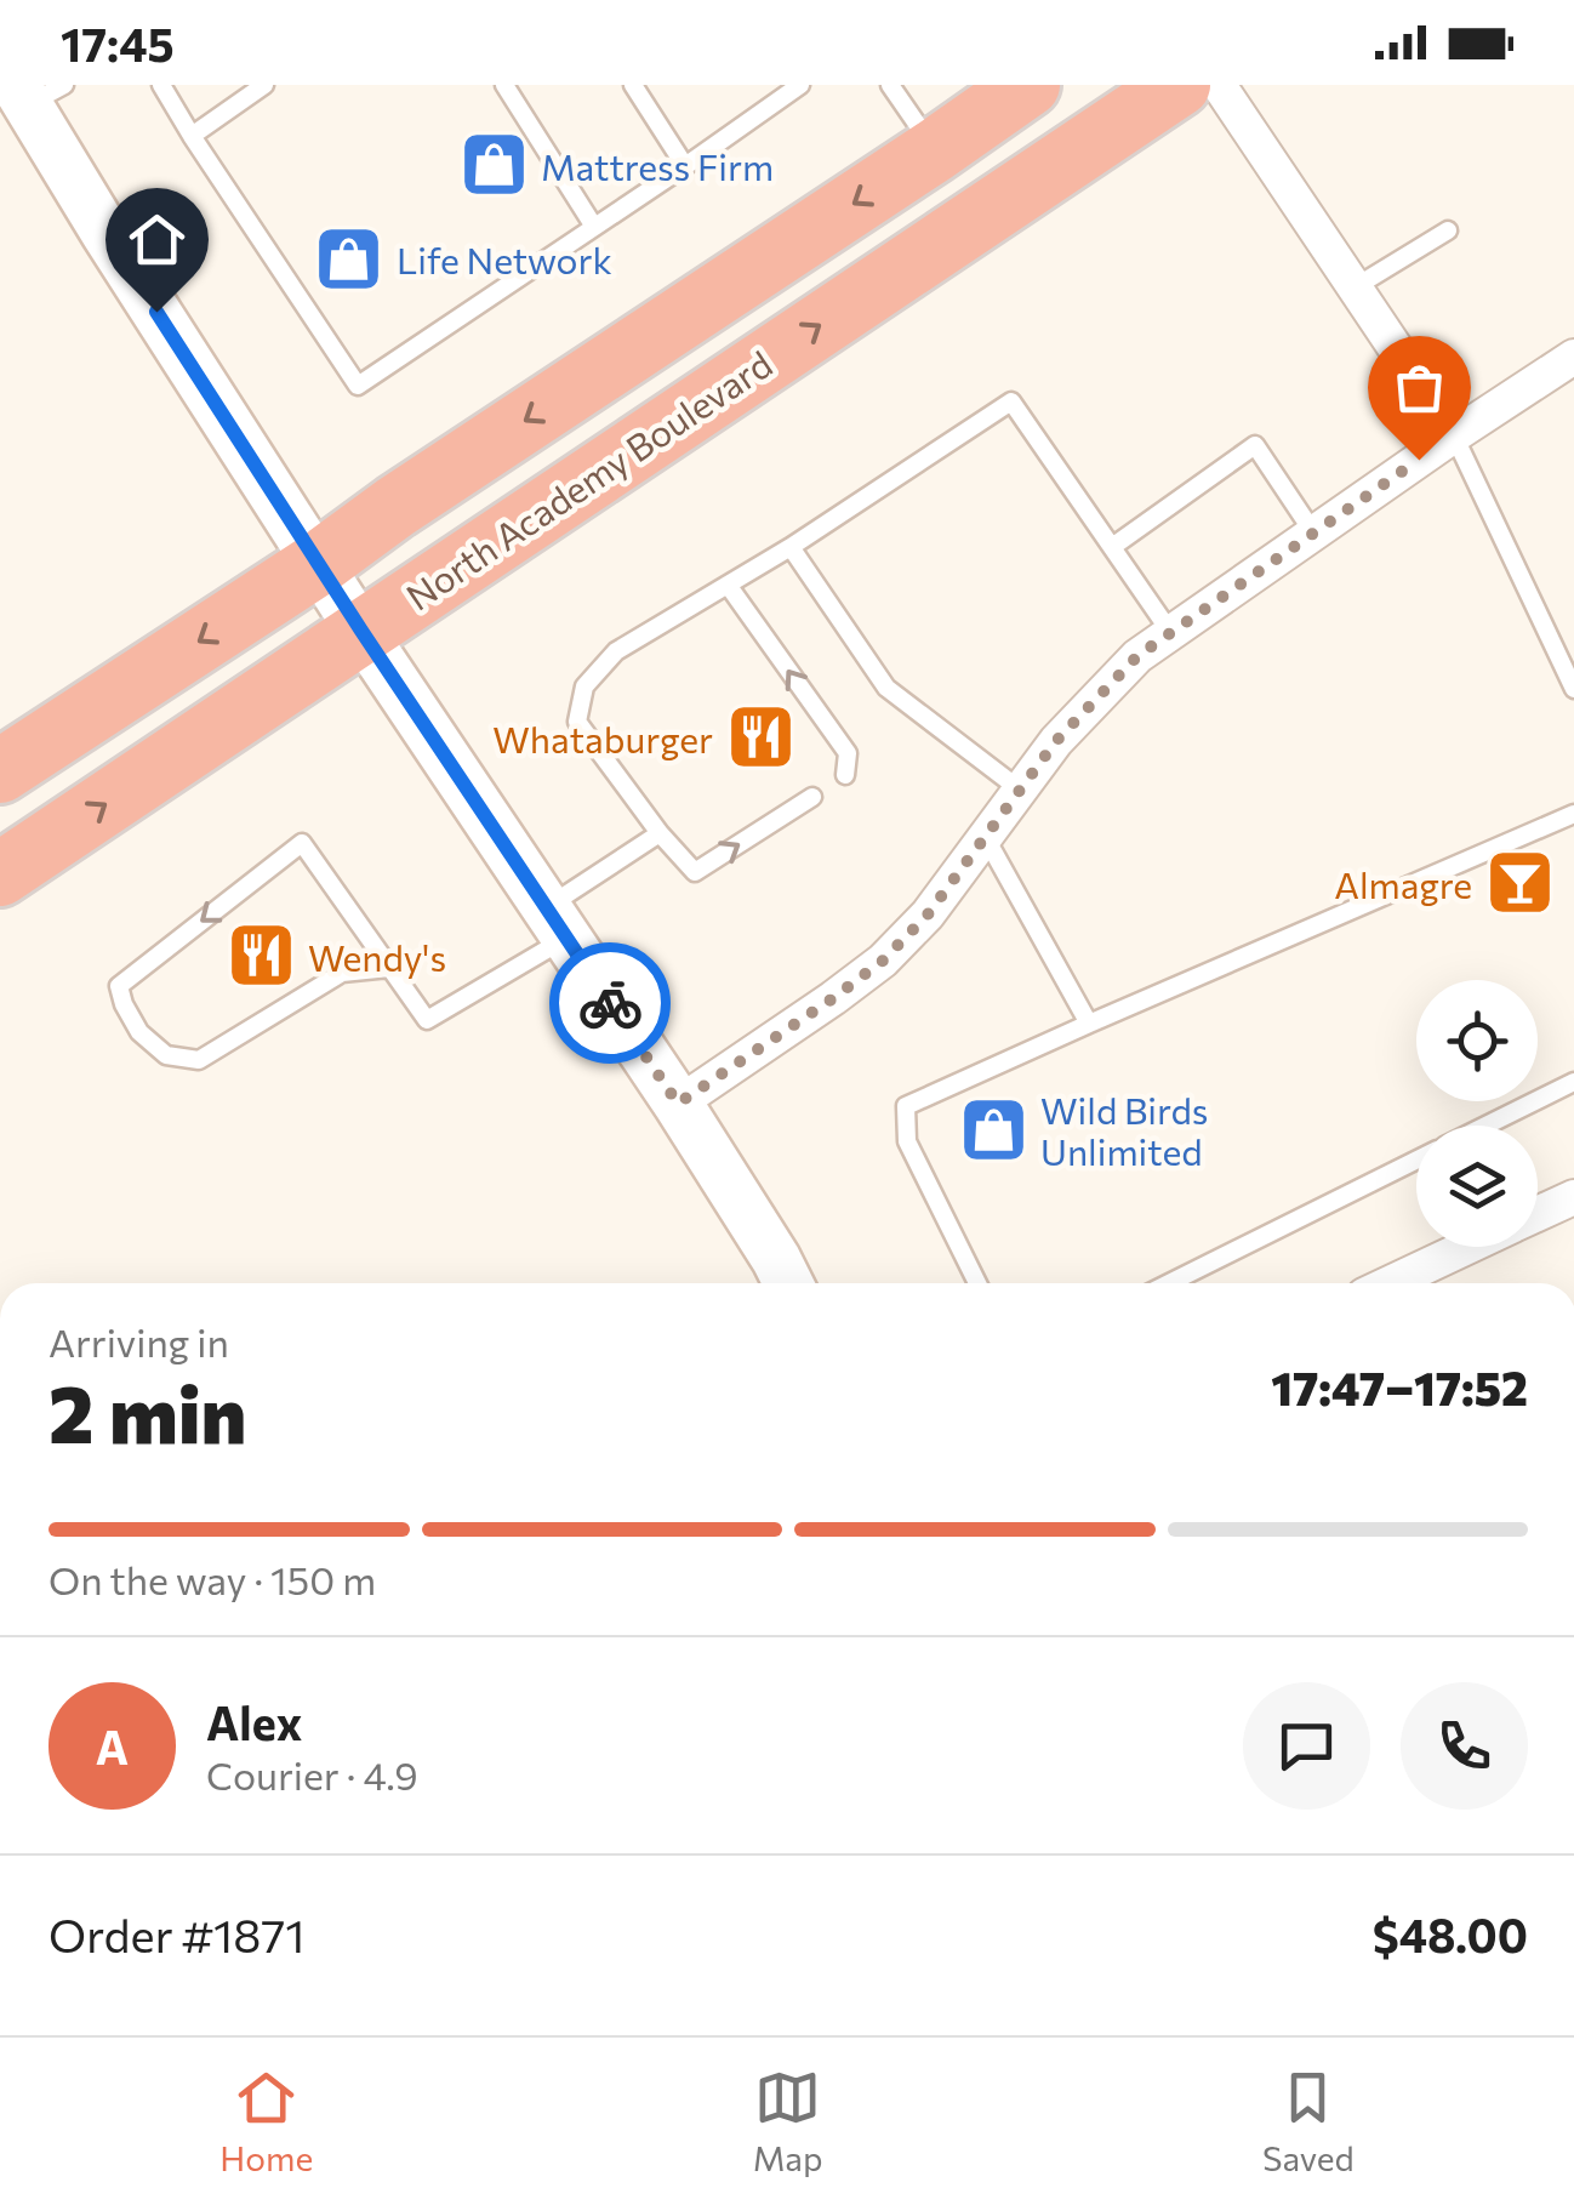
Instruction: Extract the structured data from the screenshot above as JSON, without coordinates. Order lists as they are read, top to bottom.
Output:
{
  "streets": {
    "highway": ["North Academy Boulevard"]
  },
  "places": {
    "shop": ["Mattress Firm", "Life Network", "Wild Birds Unlimited"],
    "restaurant": ["Whataburger", "Wendy's"],
    "bar": ["Almagre"]
  },
  "page": {
    "status": "17:45",
    "heading": ["2 min", "Arriving in", "17:47–17:52"],
    "panel": [
      "Alex",
      "Courier · 4.9",
      "Order #1871",
      "$48.00"
    ],
    "bar": "On the way · 150 m",
    "round": "A",
    "tabs": ["Home", "Map", "Saved"]
  }
}
